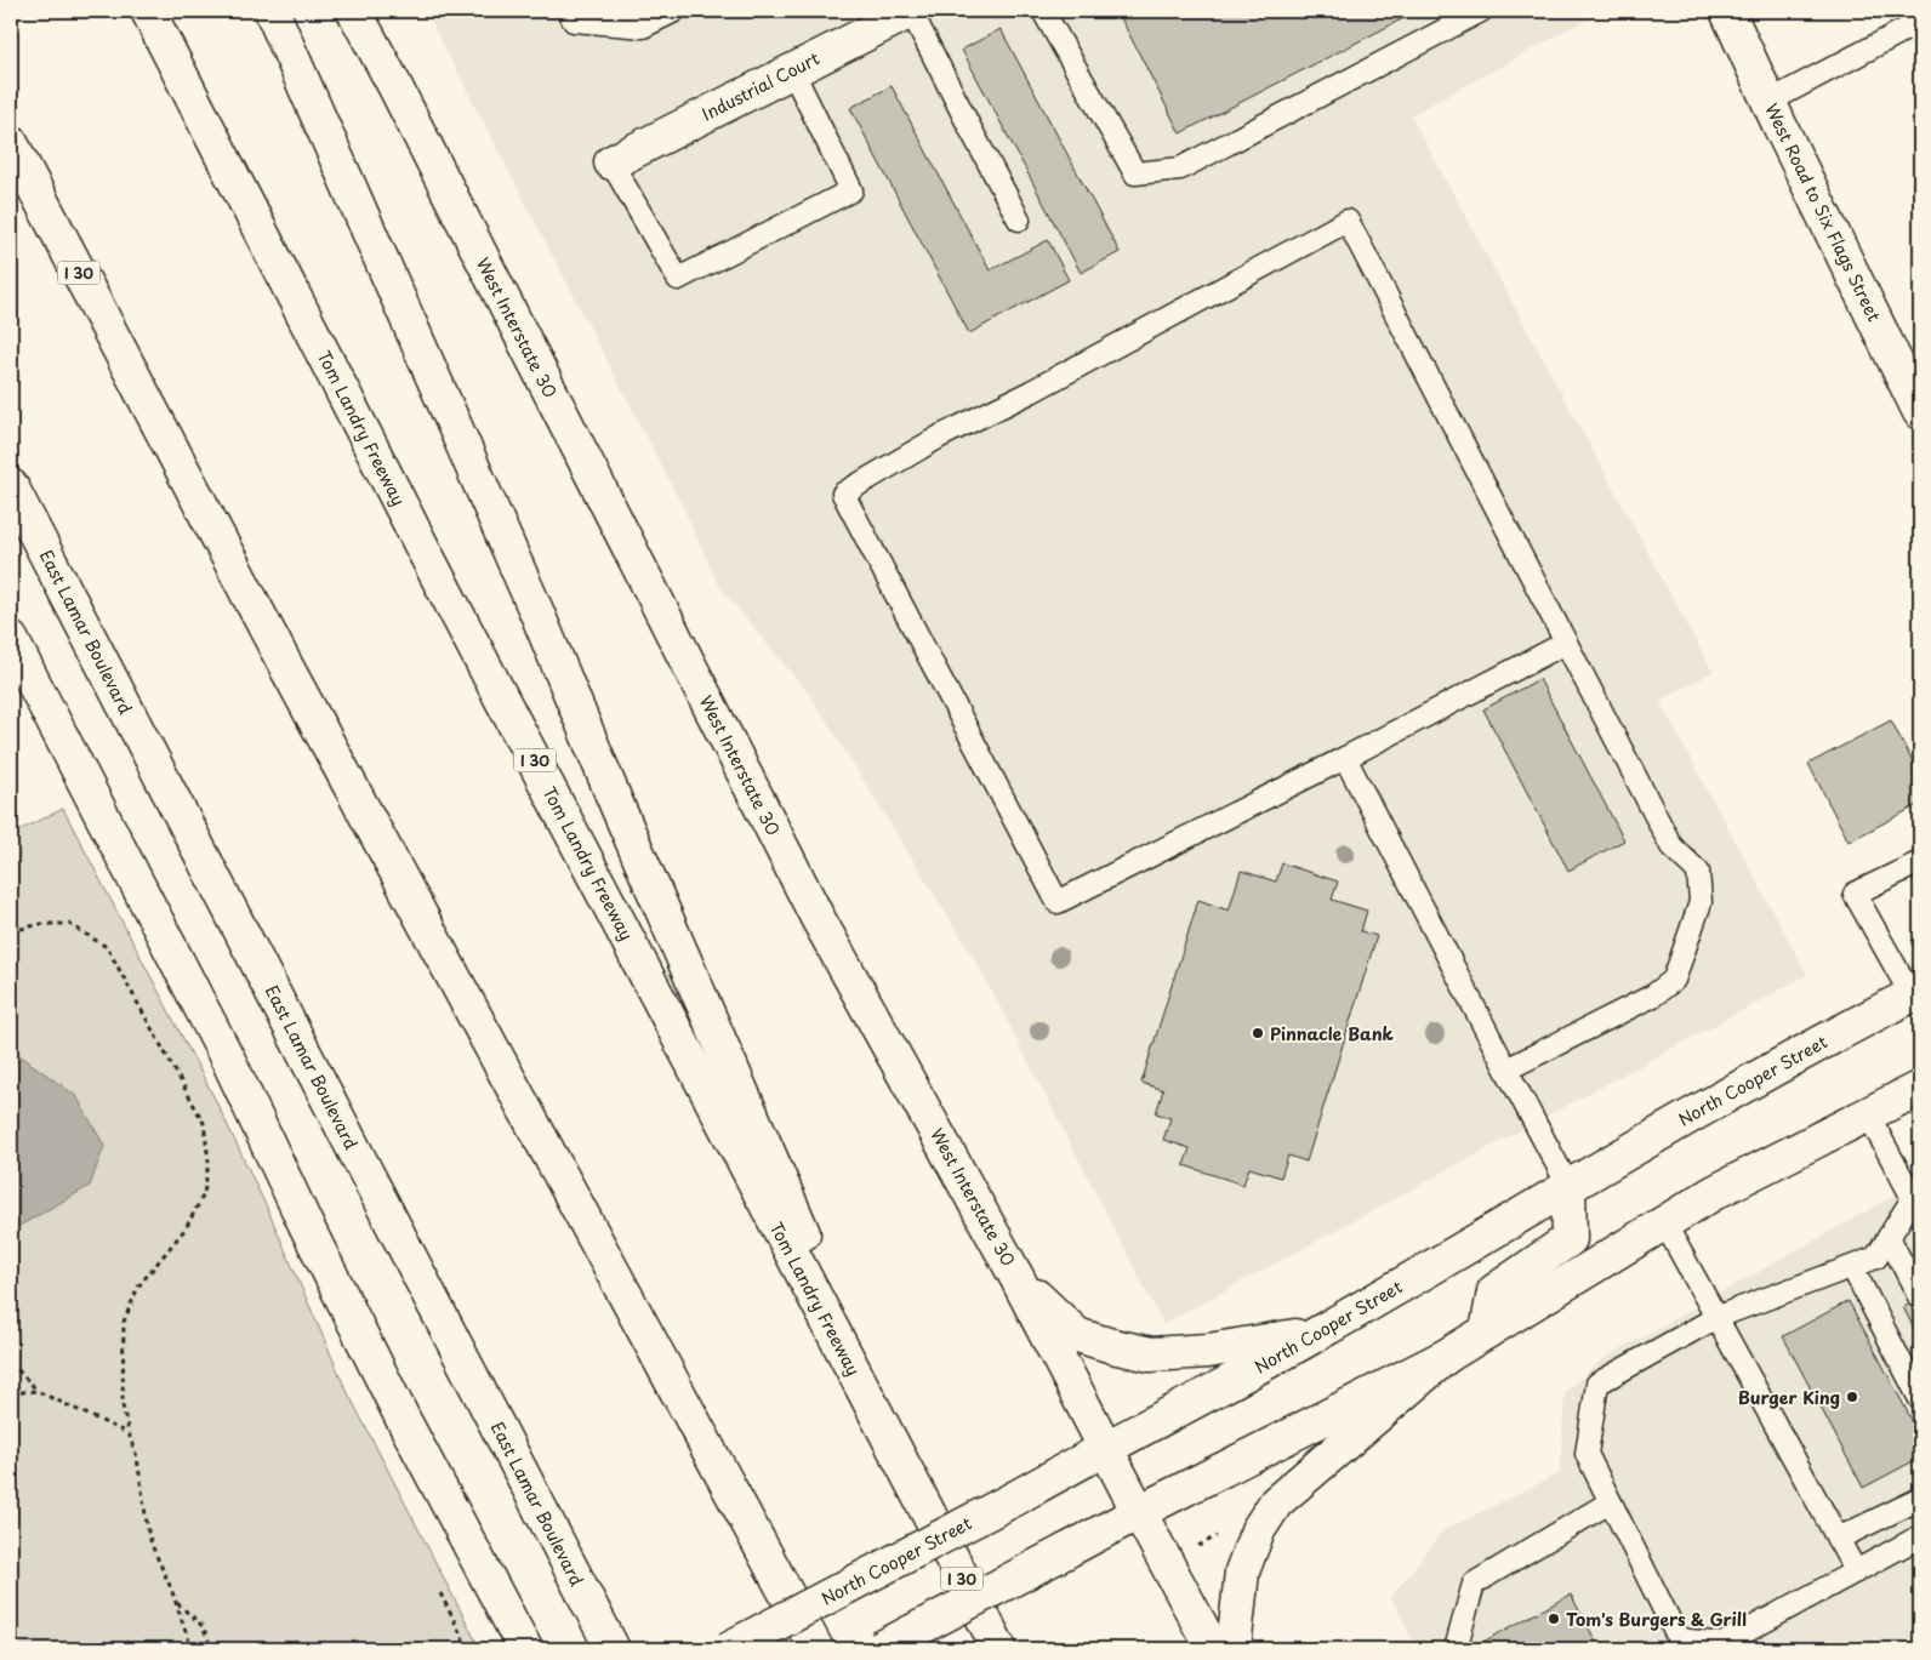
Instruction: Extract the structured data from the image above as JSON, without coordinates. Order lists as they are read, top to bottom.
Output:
{
  "streets": {
    "main road": [
      "Industrial Court",
      "West Road to Six Flags Street",
      "I 30",
      "West Interstate 30",
      "Tom Landry Freeway",
      "East Lamar Boulevard",
      "North Cooper Street"
    ]
  },
  "crossings": [
    ["West Interstate 30", "North Cooper Street"]
  ],
  "places": ["Pinnacle Bank", "Burger King", "Tom's Burgers & Grill"]
}
